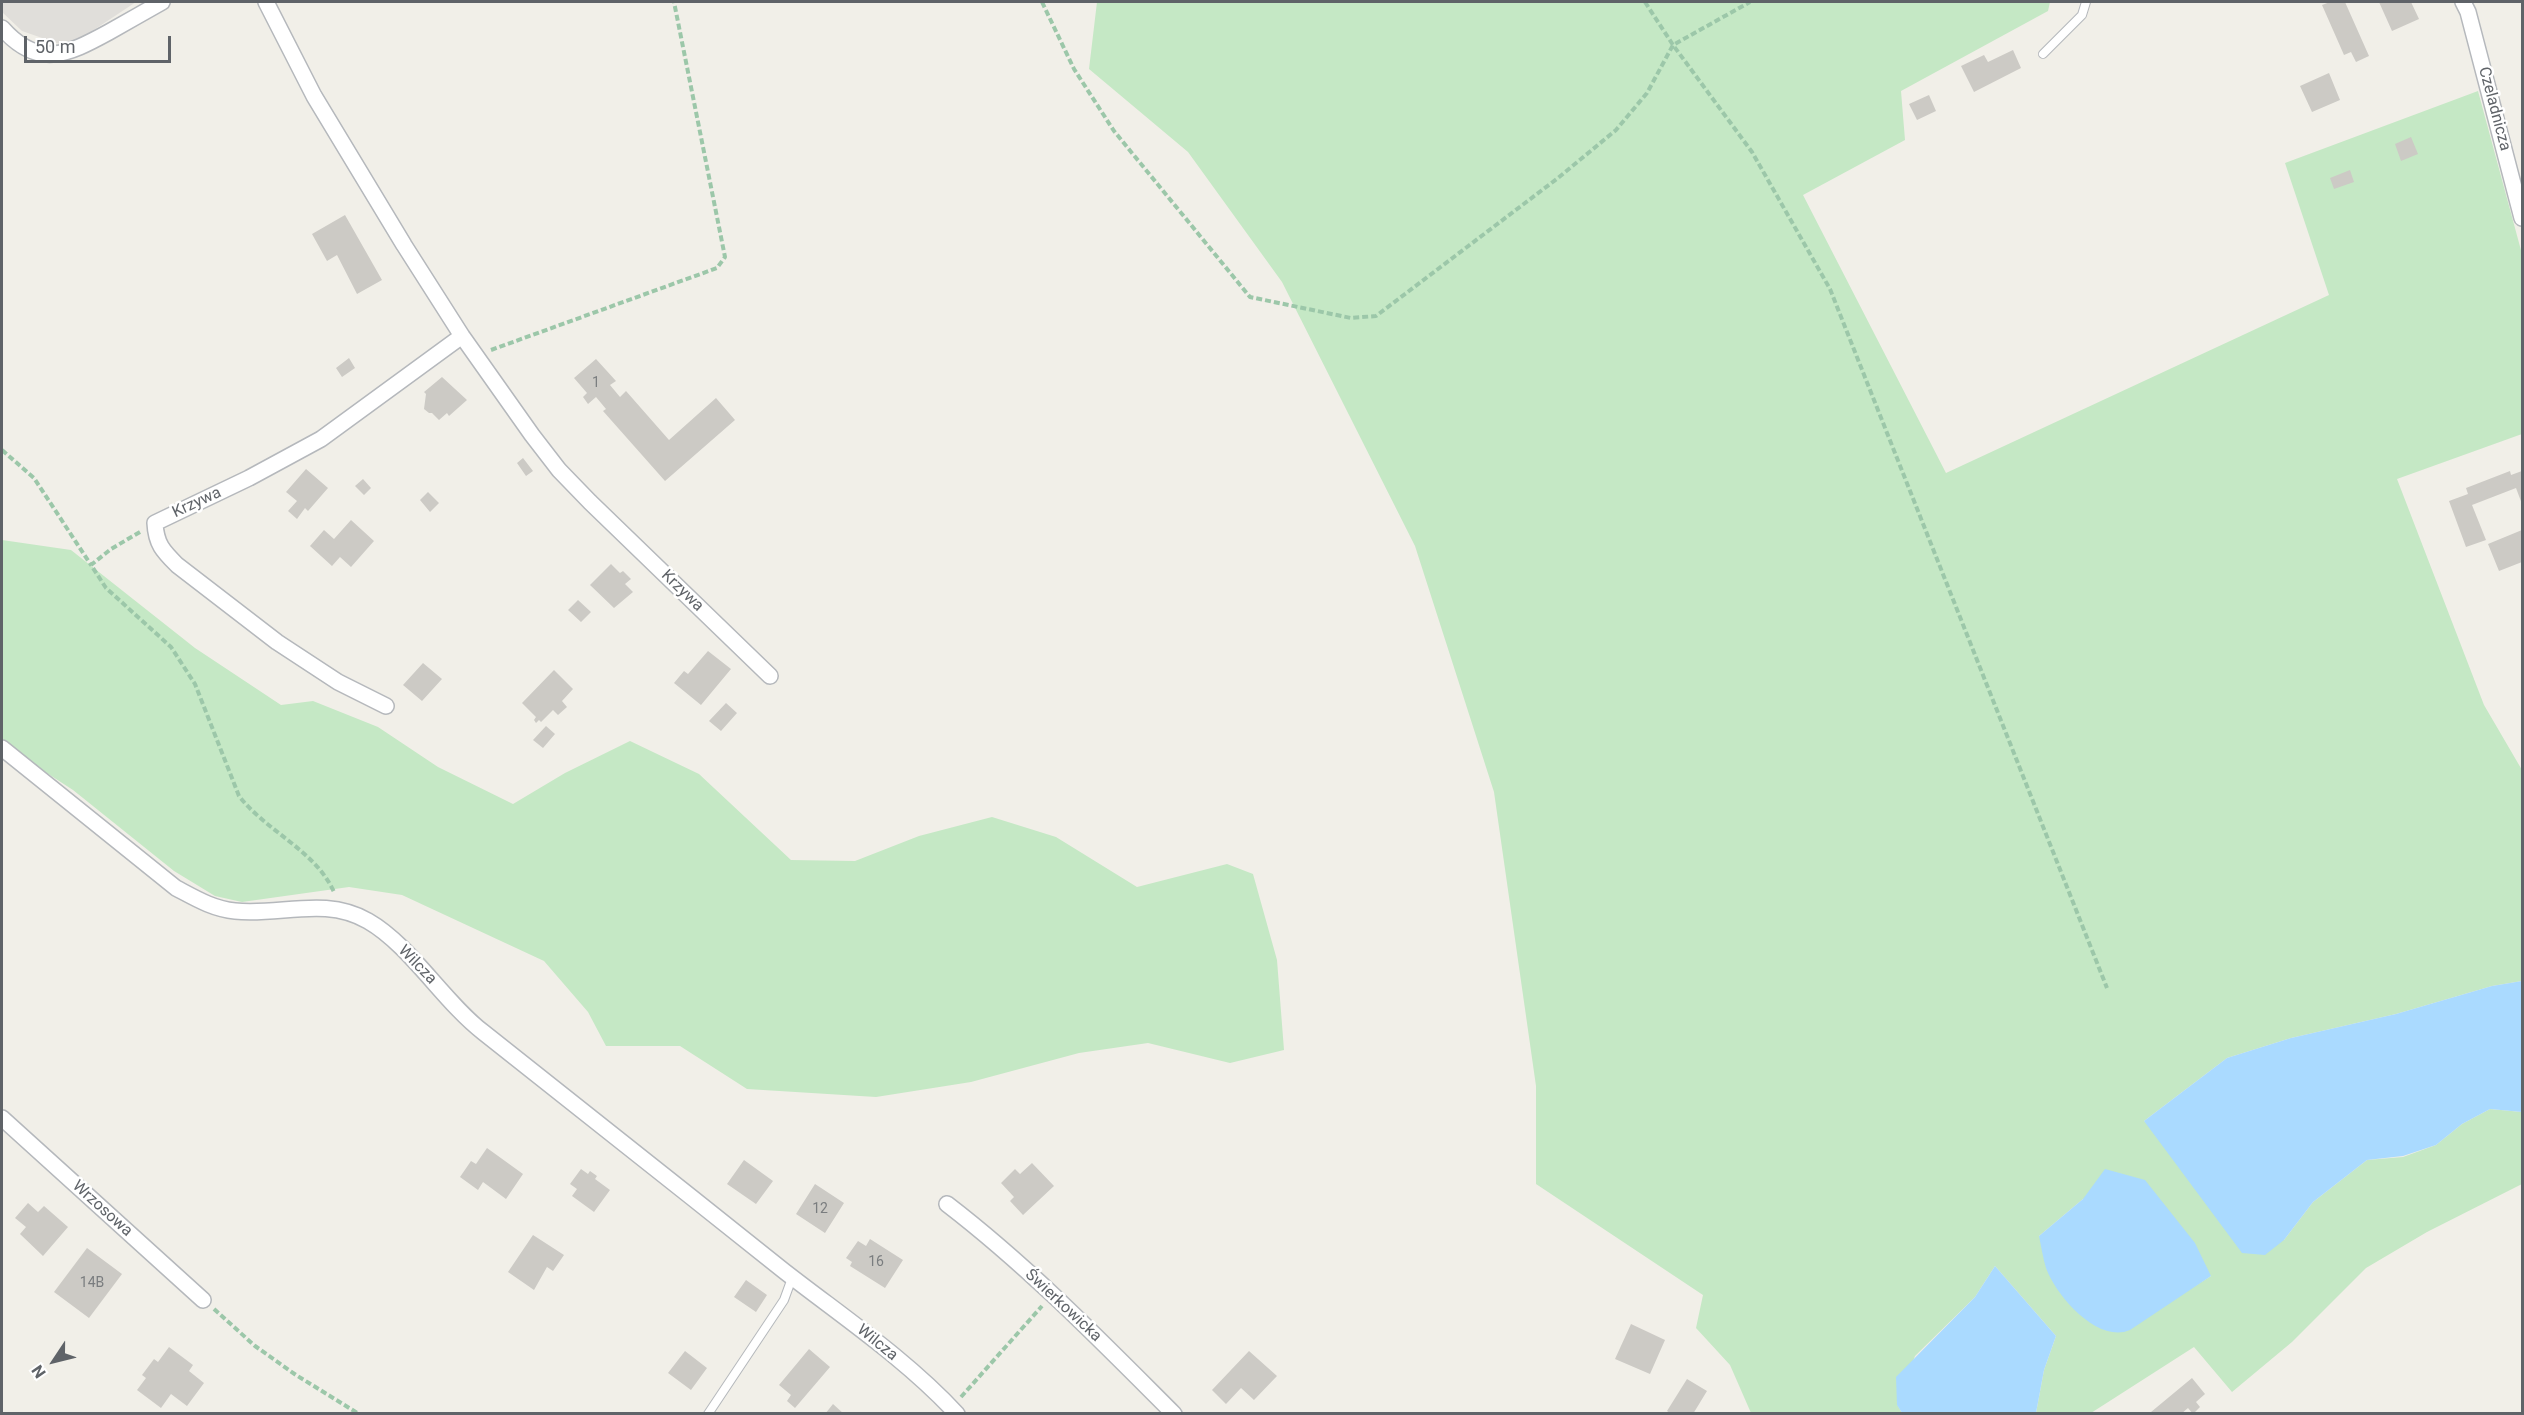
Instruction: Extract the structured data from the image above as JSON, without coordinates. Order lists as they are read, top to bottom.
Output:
{
  "streets": {
    "street": [
      "Czeladnicza",
      "Krzywa",
      "Wilcza",
      "Wrzosowa",
      "Świerkowicka"
    ]
  },
  "house_numbers": [
    "1",
    "12",
    "16",
    "14B"
  ],
  "scale_bar": "50 m",
  "north": "bottom left"
}
